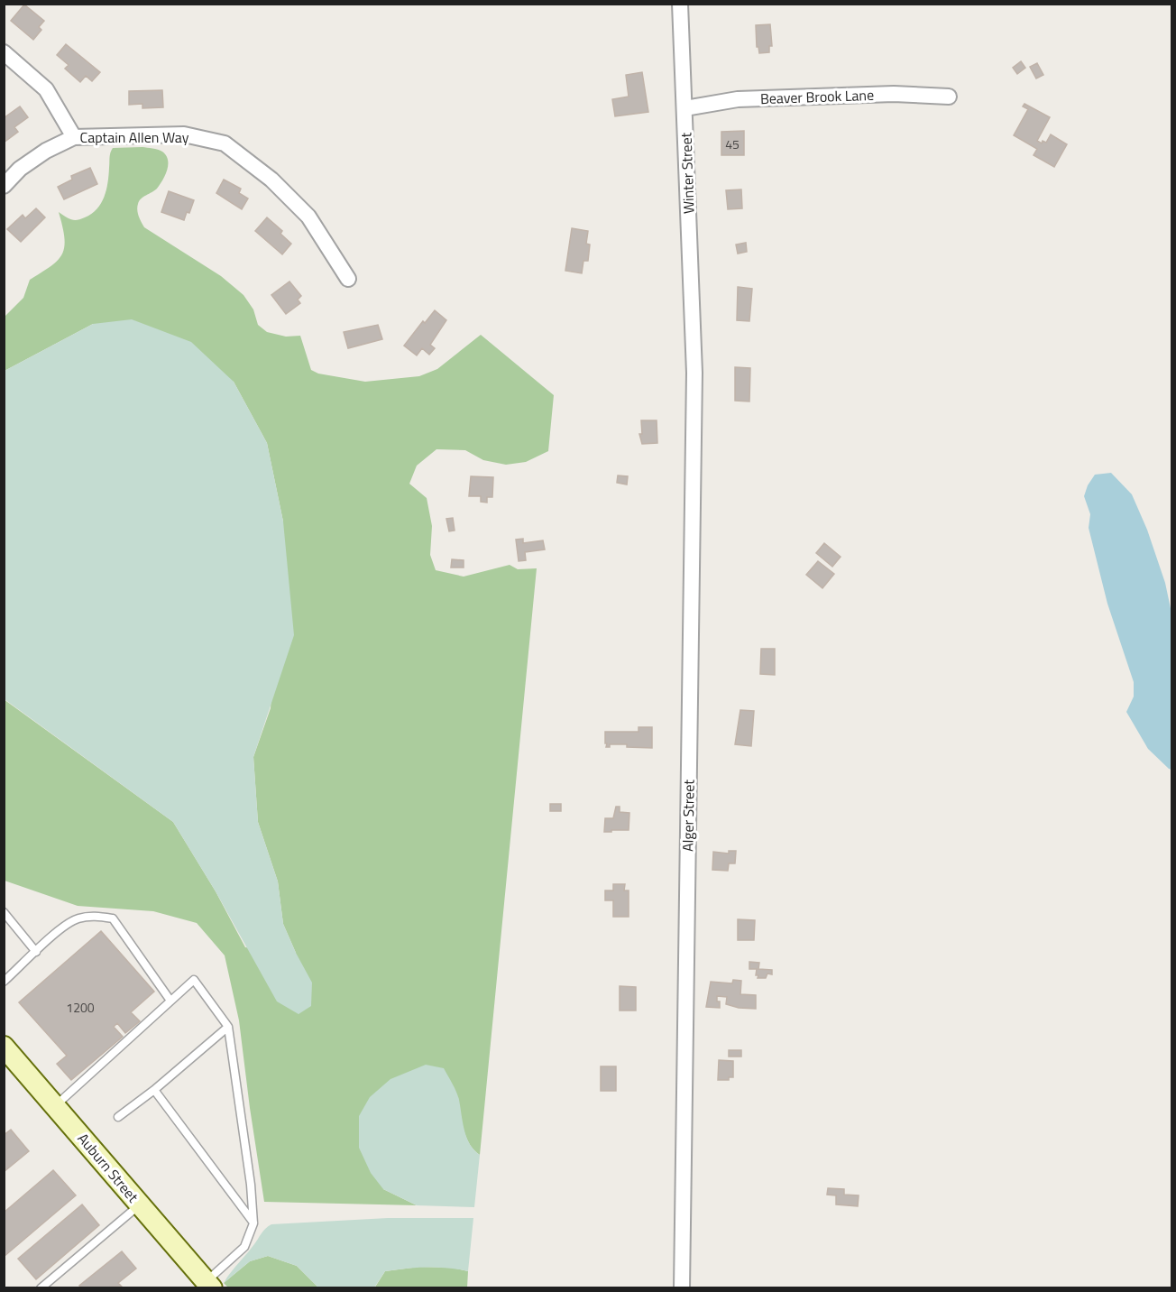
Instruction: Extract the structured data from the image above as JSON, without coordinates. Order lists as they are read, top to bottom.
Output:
{
  "streets": {
    "main road": ["Auburn Street"],
    "street": [
      "Beaver Brook Lane",
      "Captain Allen Way",
      "Winter Street",
      "Alger Street"
    ]
  },
  "crossings": [
    ["Beaver Brook Lane", "Winter Street"],
    ["Winter Street", "Alger Street"]
  ],
  "house_numbers": ["45", "1200"]
}
